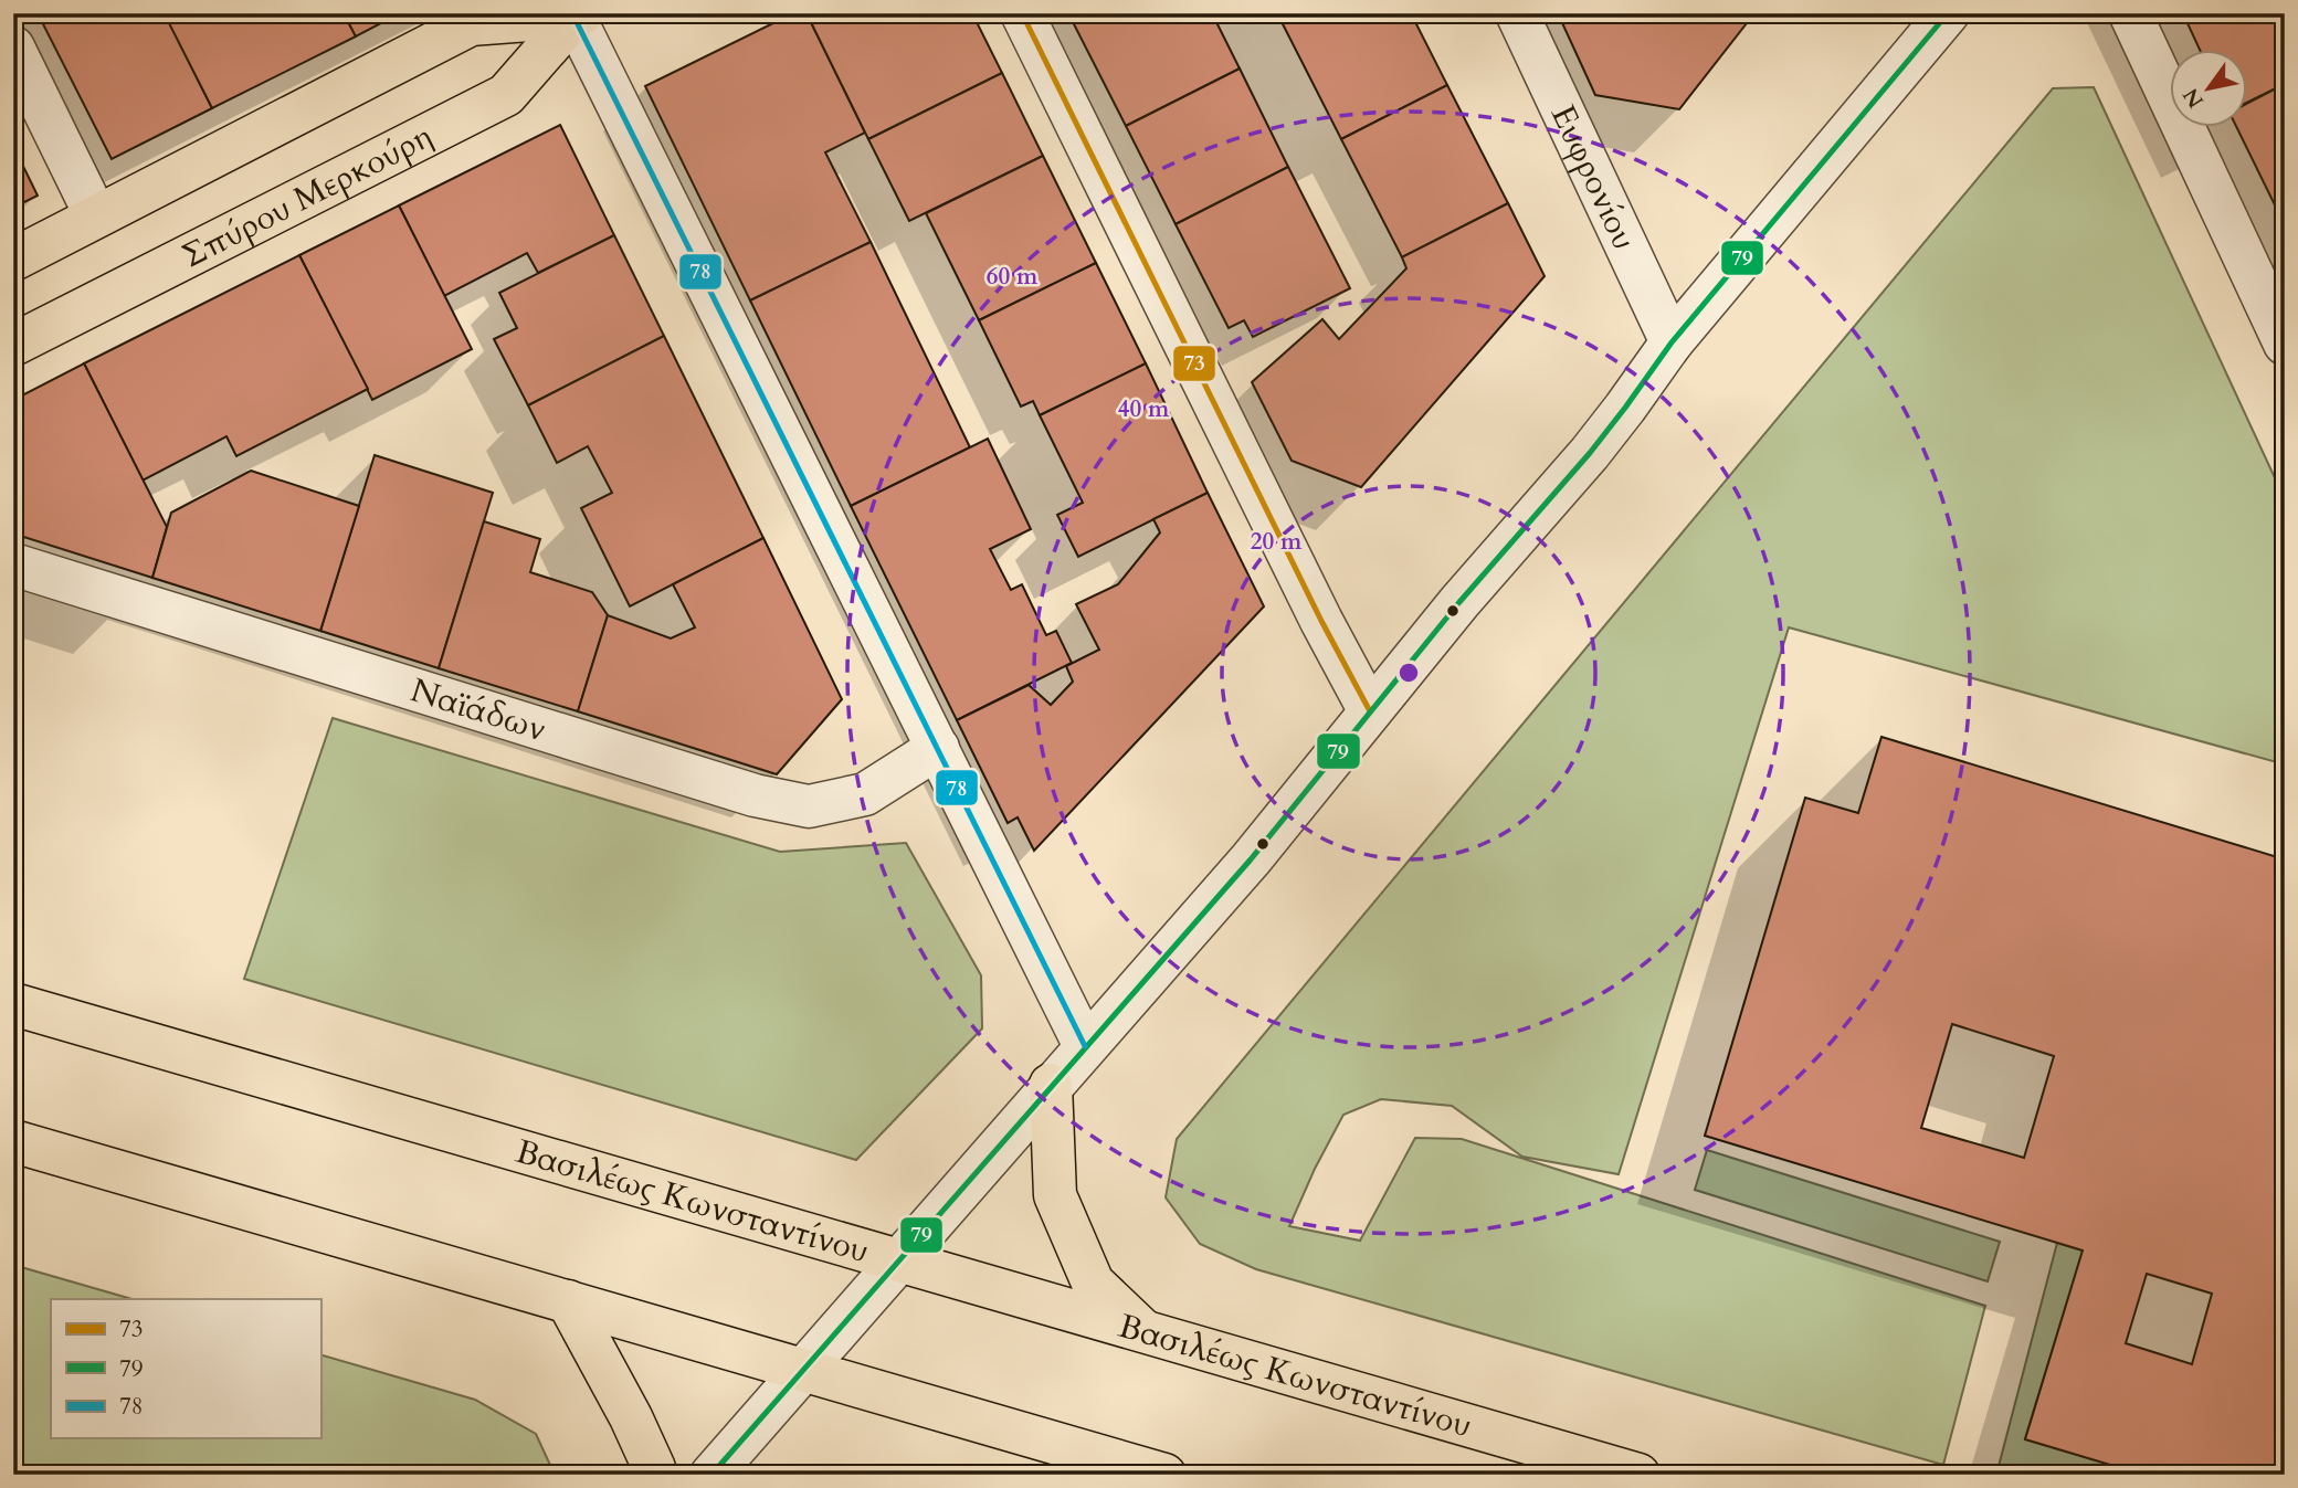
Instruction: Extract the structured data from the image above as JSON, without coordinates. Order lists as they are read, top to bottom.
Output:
{
  "streets": {
    "main road": ["Σπύρου Μερκούρη", "Βασιλέως Κωνσταντίνου"],
    "street": ["Ευφρονίου", "Ναϊάδων"]
  },
  "lines": ["transit line 73", "transit line 79", "transit line 78"],
  "legend": ["73", "79", "78"],
  "north": "bottom left",
  "rings": ["60 m", "40 m", "20 m"]
}
